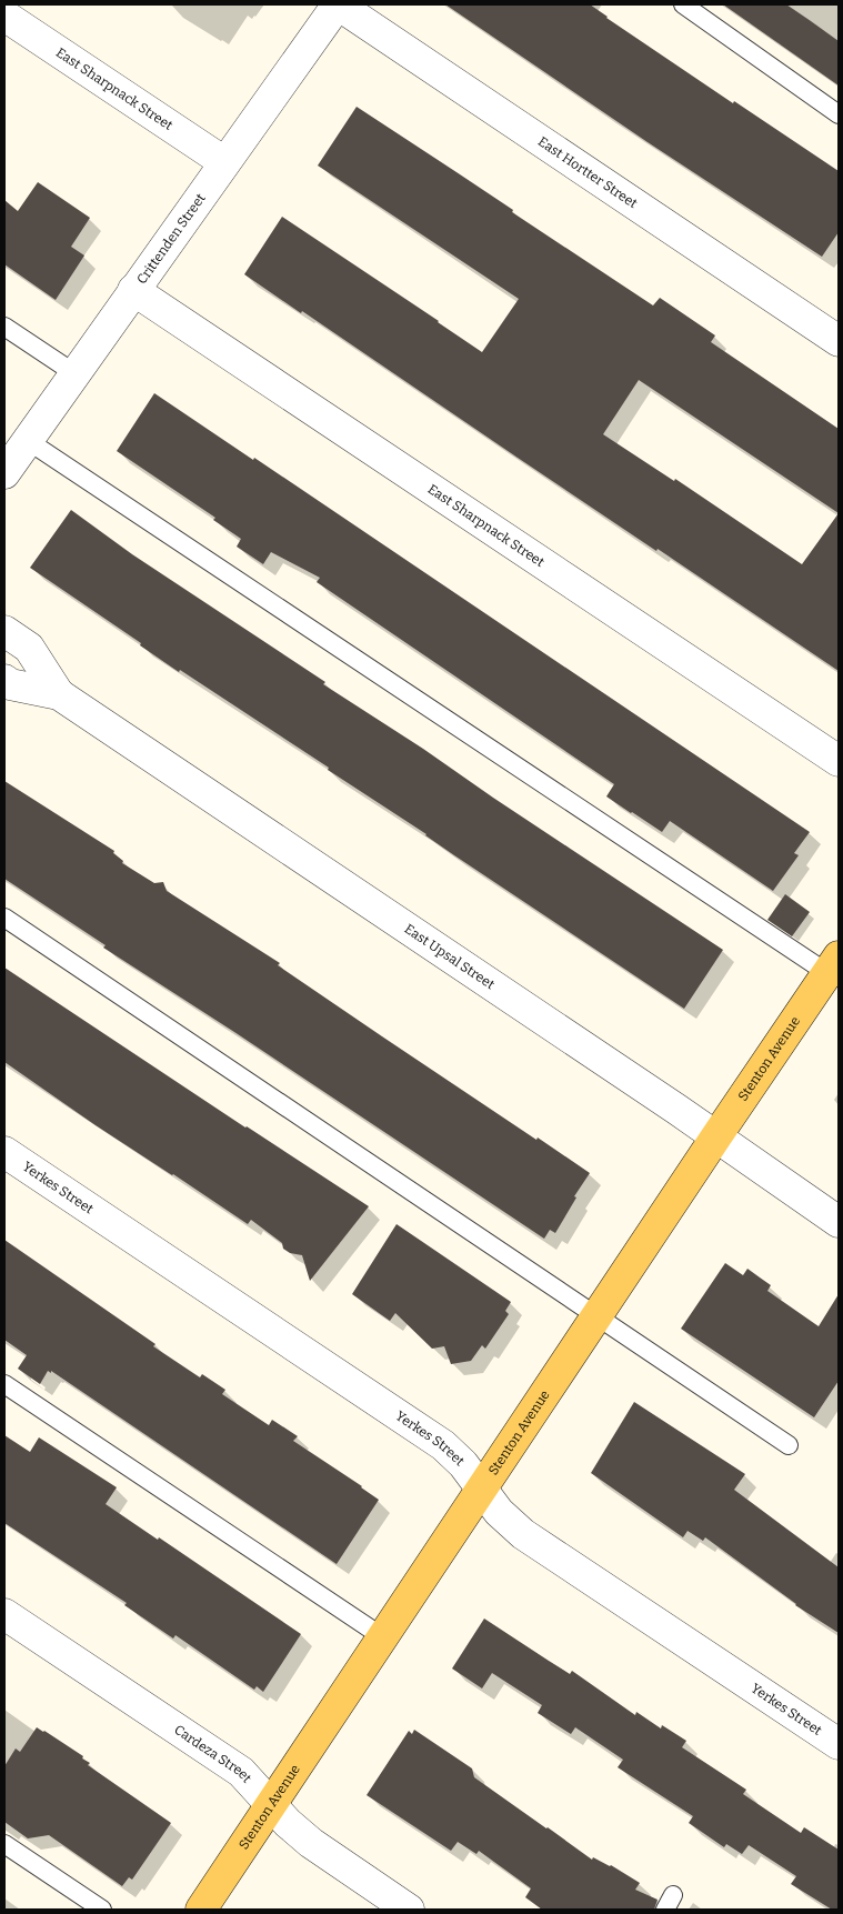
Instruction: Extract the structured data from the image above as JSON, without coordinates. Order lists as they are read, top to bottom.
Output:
{
  "streets": {
    "main road": ["Stenton Avenue"],
    "street": [
      "East Sharpnack Street",
      "East Hortter Street",
      "Crittenden Street",
      "East Upsal Street",
      "Yerkes Street",
      "Cardeza Street"
    ]
  },
  "crossings": [
    ["East Sharpnack Street", "Crittenden Street"],
    ["East Hortter Street", "Crittenden Street"],
    ["East Upsal Street", "Stenton Avenue"],
    ["Stenton Avenue", "Yerkes Street"],
    ["Stenton Avenue", "Cardeza Street"]
  ]
}
